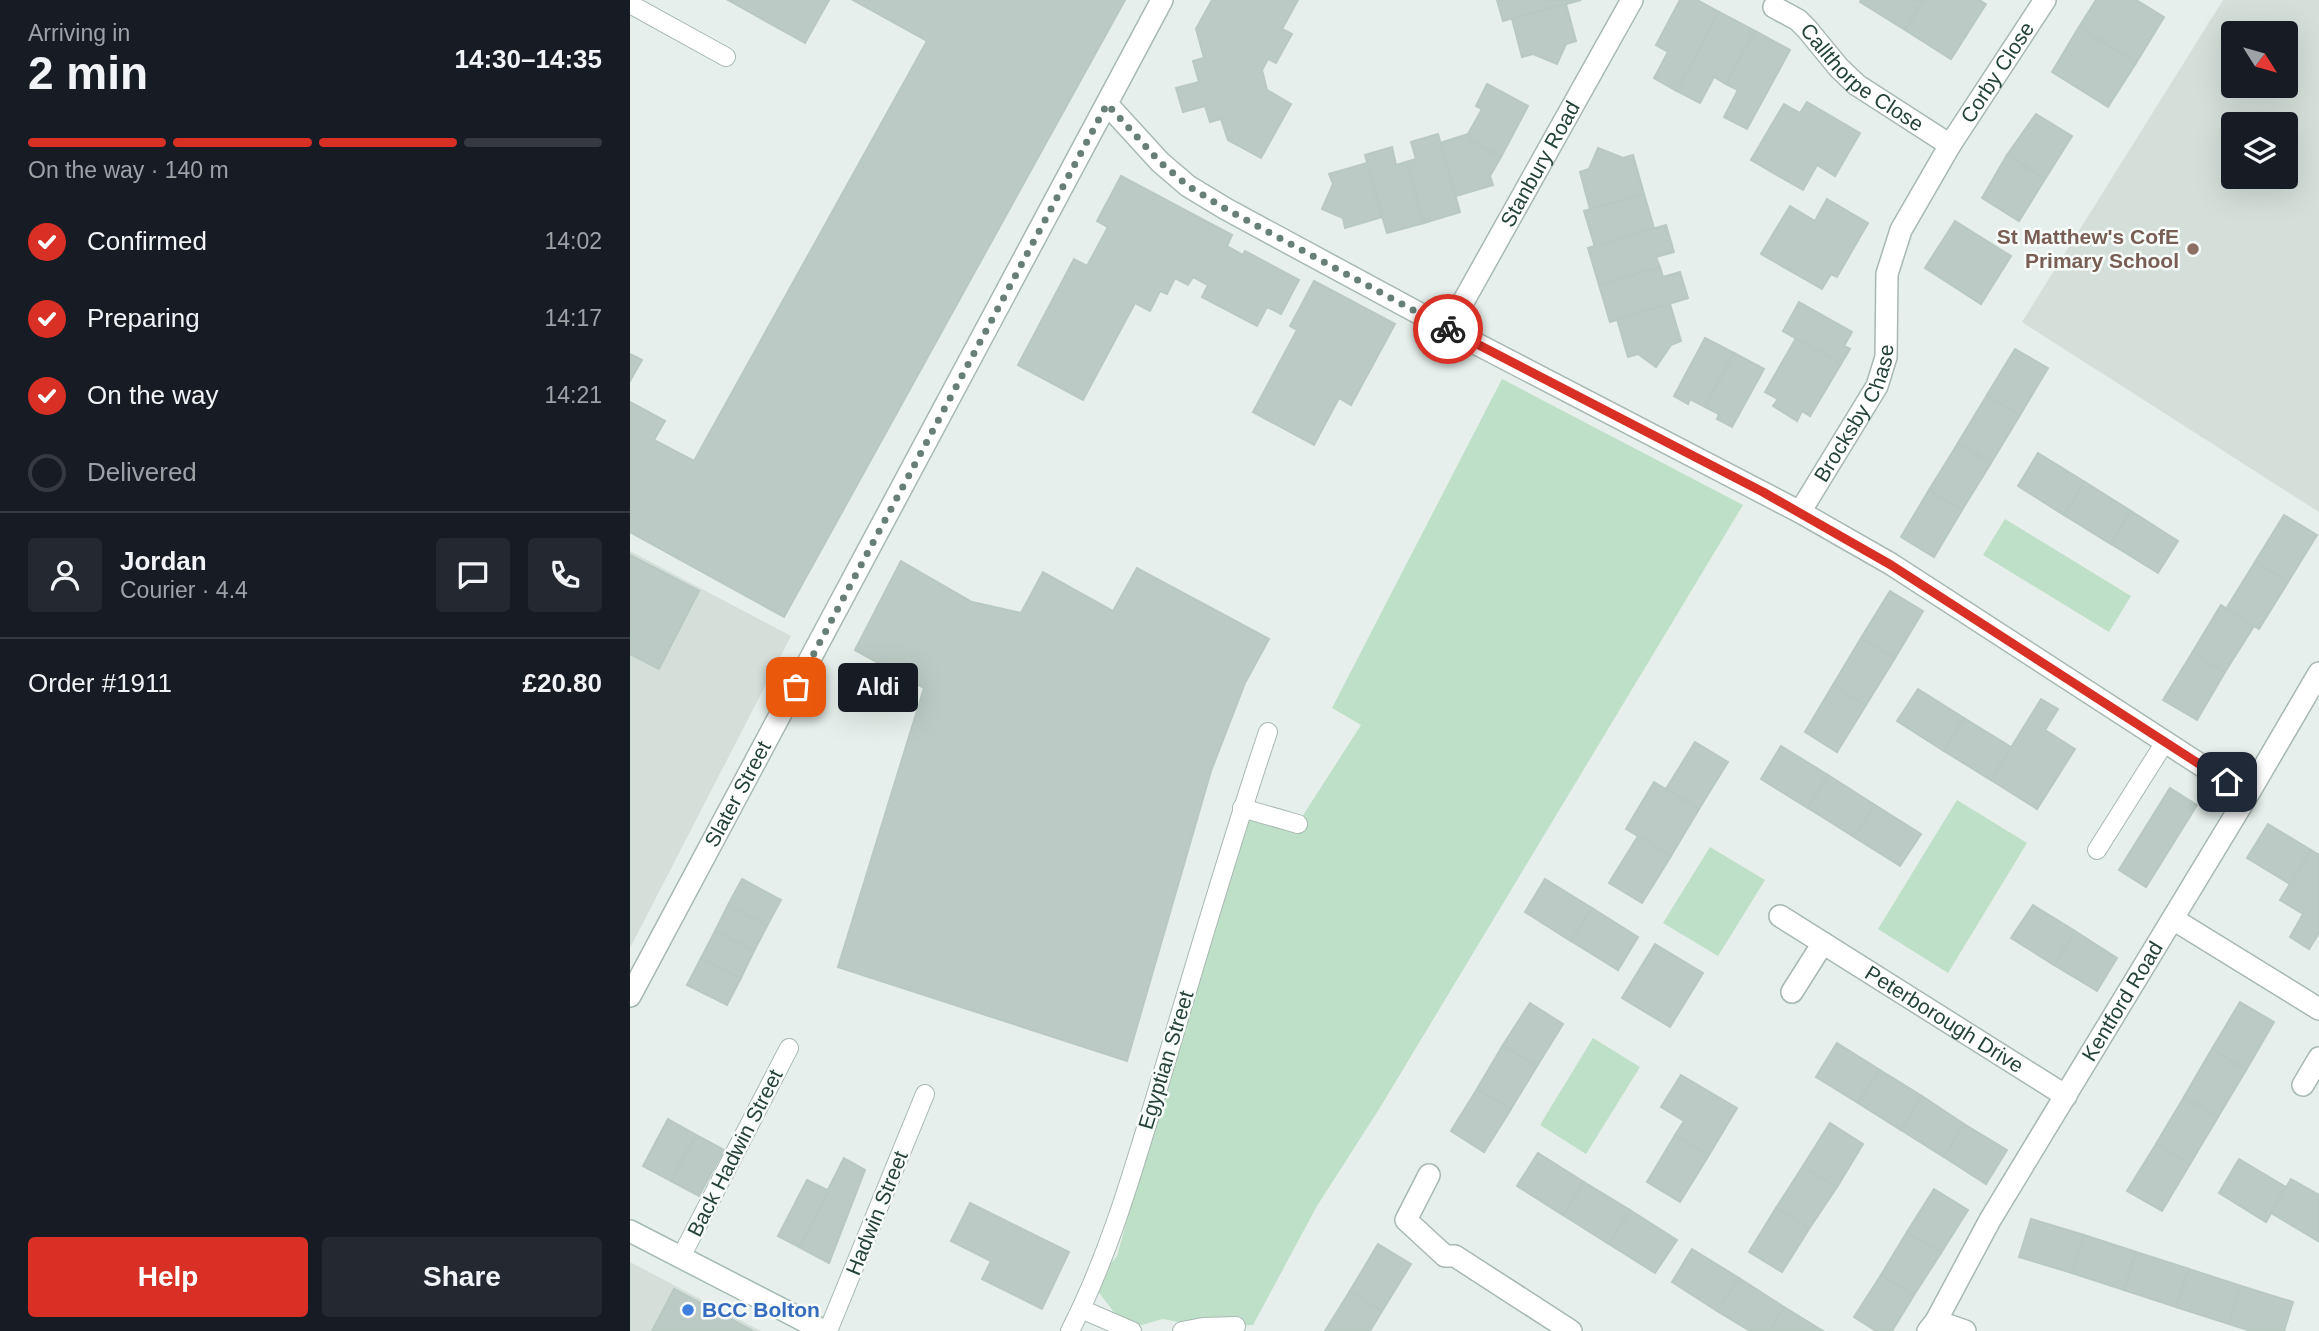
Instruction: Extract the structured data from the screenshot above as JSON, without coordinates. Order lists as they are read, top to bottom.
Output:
{
  "streets": {
    "street": [
      "Corby Close",
      "Callthorpe Close",
      "Stanbury Road",
      "Brocksby Chase",
      "Slater Street",
      "Kentford Road",
      "Peterborough Drive"
    ],
    "lane": ["Egyptian Street", "Back Hadwin Street", "Hadwin Street"]
  },
  "crossings": [
    ["Corby Close", "Callthorpe Close"],
    ["Corby Close", "Brocksby Chase"],
    ["Callthorpe Close", "Brocksby Chase"],
    ["Kentford Road", "Peterborough Drive"]
  ],
  "places": ["St Matthew's CofE Primary School", "Aldi", "BCC Bolton"],
  "north": "bottom right",
  "page": {
    "heading": ["2 min", "Arriving in", "14:30–14:35"],
    "panel": [
      "Jordan",
      "Courier · 4.4",
      "Order #1911",
      "£20.80"
    ],
    "bar": "On the way · 140 m",
    "list": [
      ["Confirmed", "14:02"],
      ["Preparing", "14:17"],
      ["On the way", "14:21"],
      "Delivered"
    ],
    "bubble": "Aldi",
    "buttons": ["Help", "Share"]
  }
}
